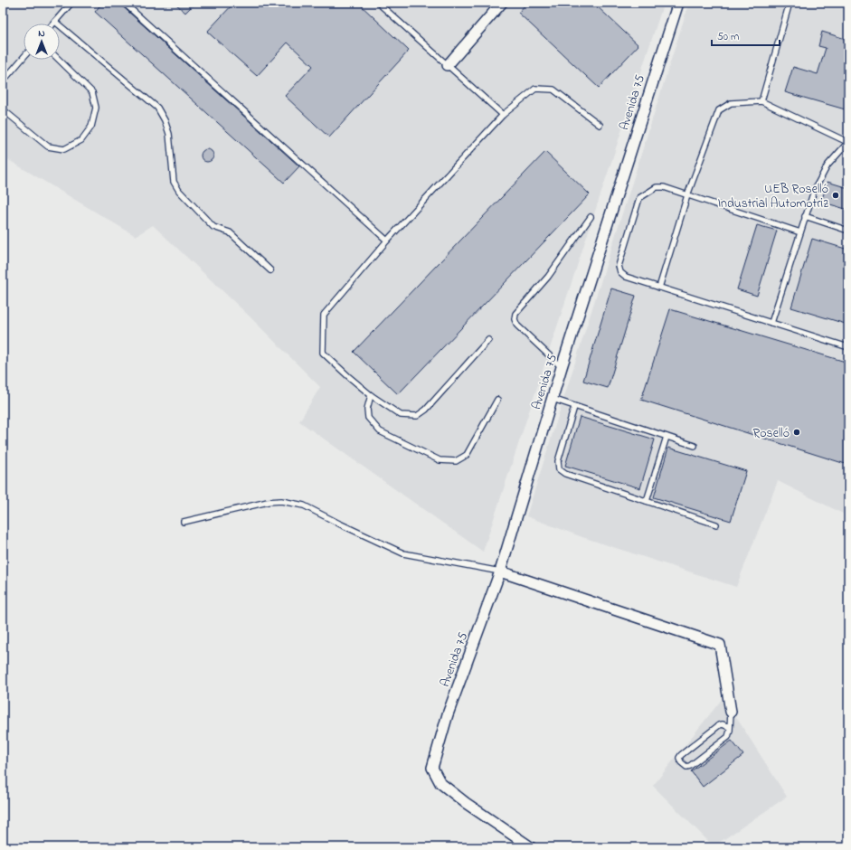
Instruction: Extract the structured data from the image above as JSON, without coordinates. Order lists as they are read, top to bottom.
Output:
{
  "streets": {
    "street": ["Avenida 75"]
  },
  "places": ["UEB Roselló Industrial Automotriz", "Roselló"],
  "scale_bar": "50 m",
  "north": "top"
}
